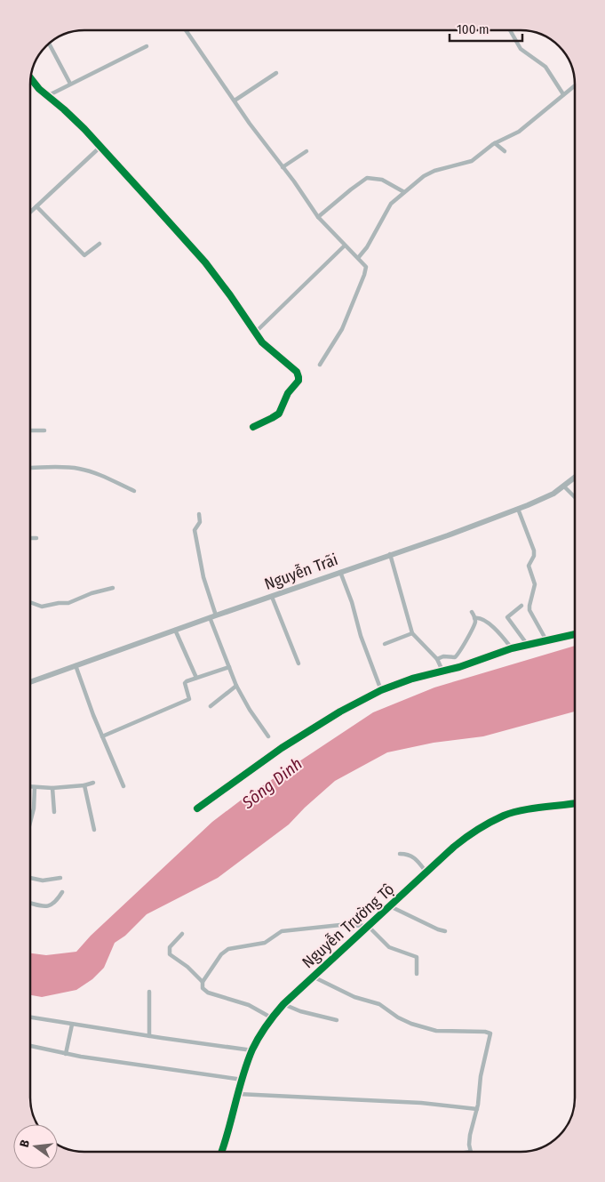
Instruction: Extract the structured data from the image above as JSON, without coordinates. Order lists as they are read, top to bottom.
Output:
{
  "streets": {
    "main road": ["Nguyễn Trãi", "Nguyễn Trường Tộ"]
  },
  "water": ["Sông Dinh"],
  "scale_bar": "100 m",
  "north": "left"
}
